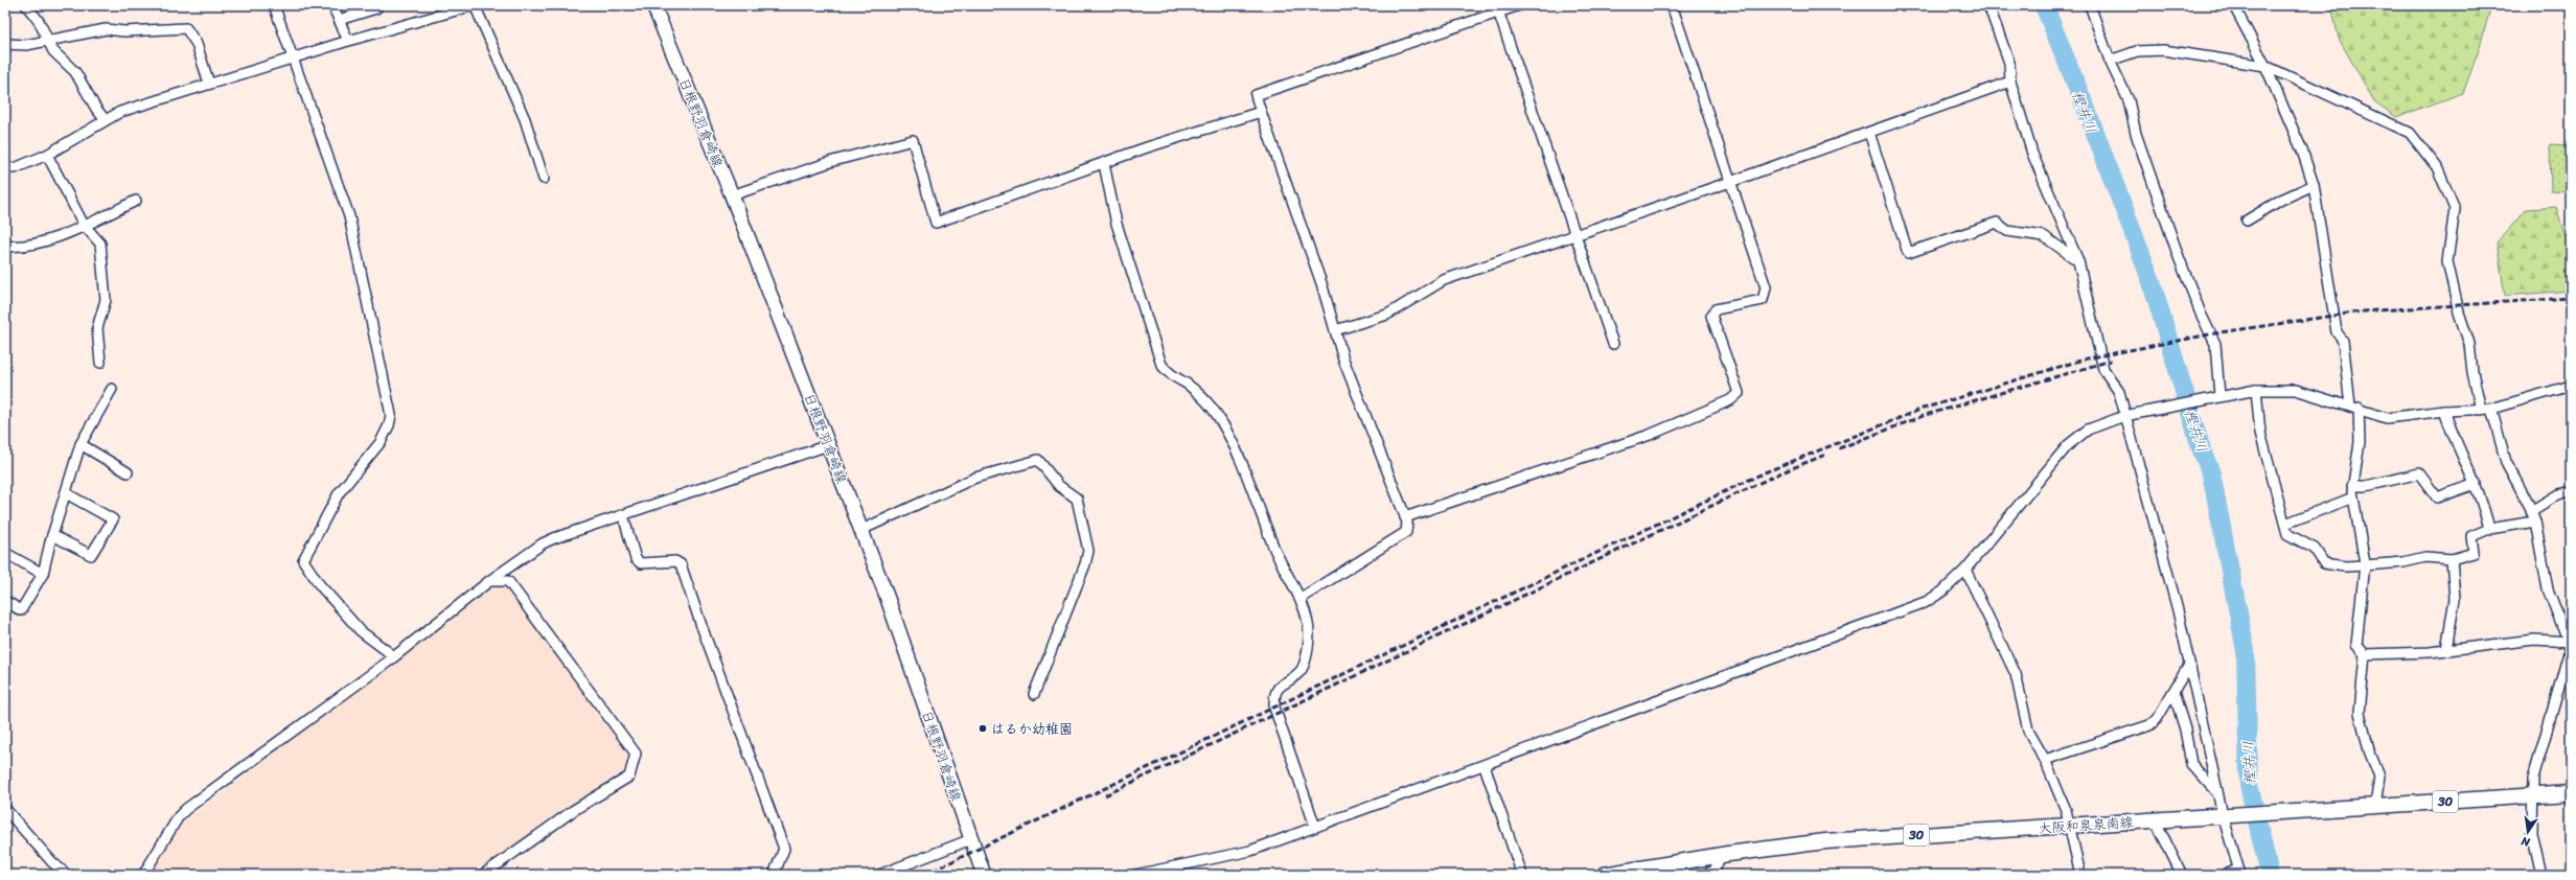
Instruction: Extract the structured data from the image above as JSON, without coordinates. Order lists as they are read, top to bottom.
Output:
{
  "streets": {
    "main road": ["日根野羽倉崎線", "30", "大阪和泉泉南線"]
  },
  "water": ["樫井川"],
  "places": ["はるか幼稚園"],
  "north": "bottom"
}
